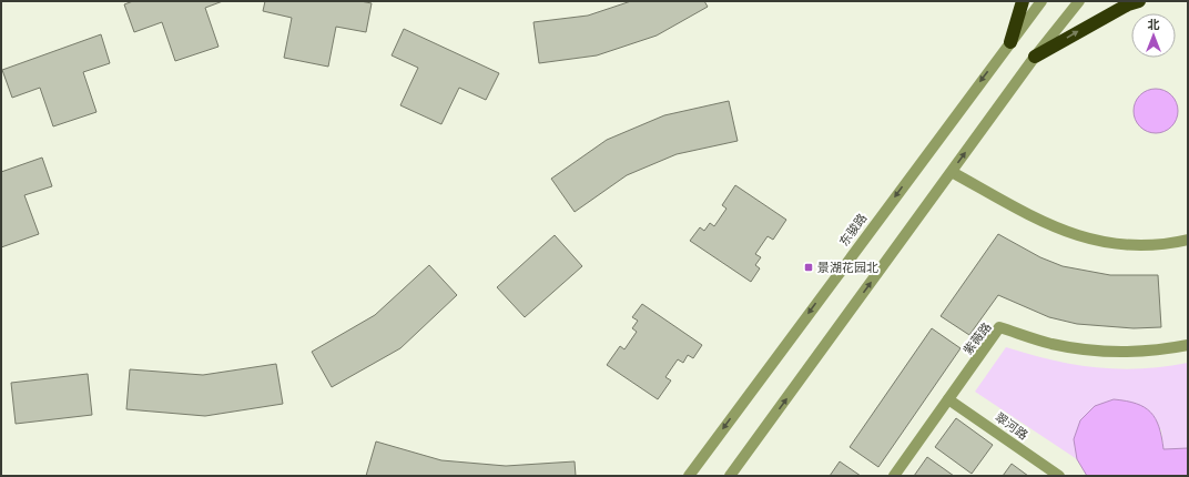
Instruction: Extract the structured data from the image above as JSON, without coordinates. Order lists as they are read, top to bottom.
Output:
{
  "streets": {
    "street": ["东骏路", "紫薇路", "翠河路"]
  },
  "crossings": [
    ["紫薇路", "翠河路"]
  ],
  "places": {
    "transit": ["景湖花园北"]
  },
  "north": "top"
}
